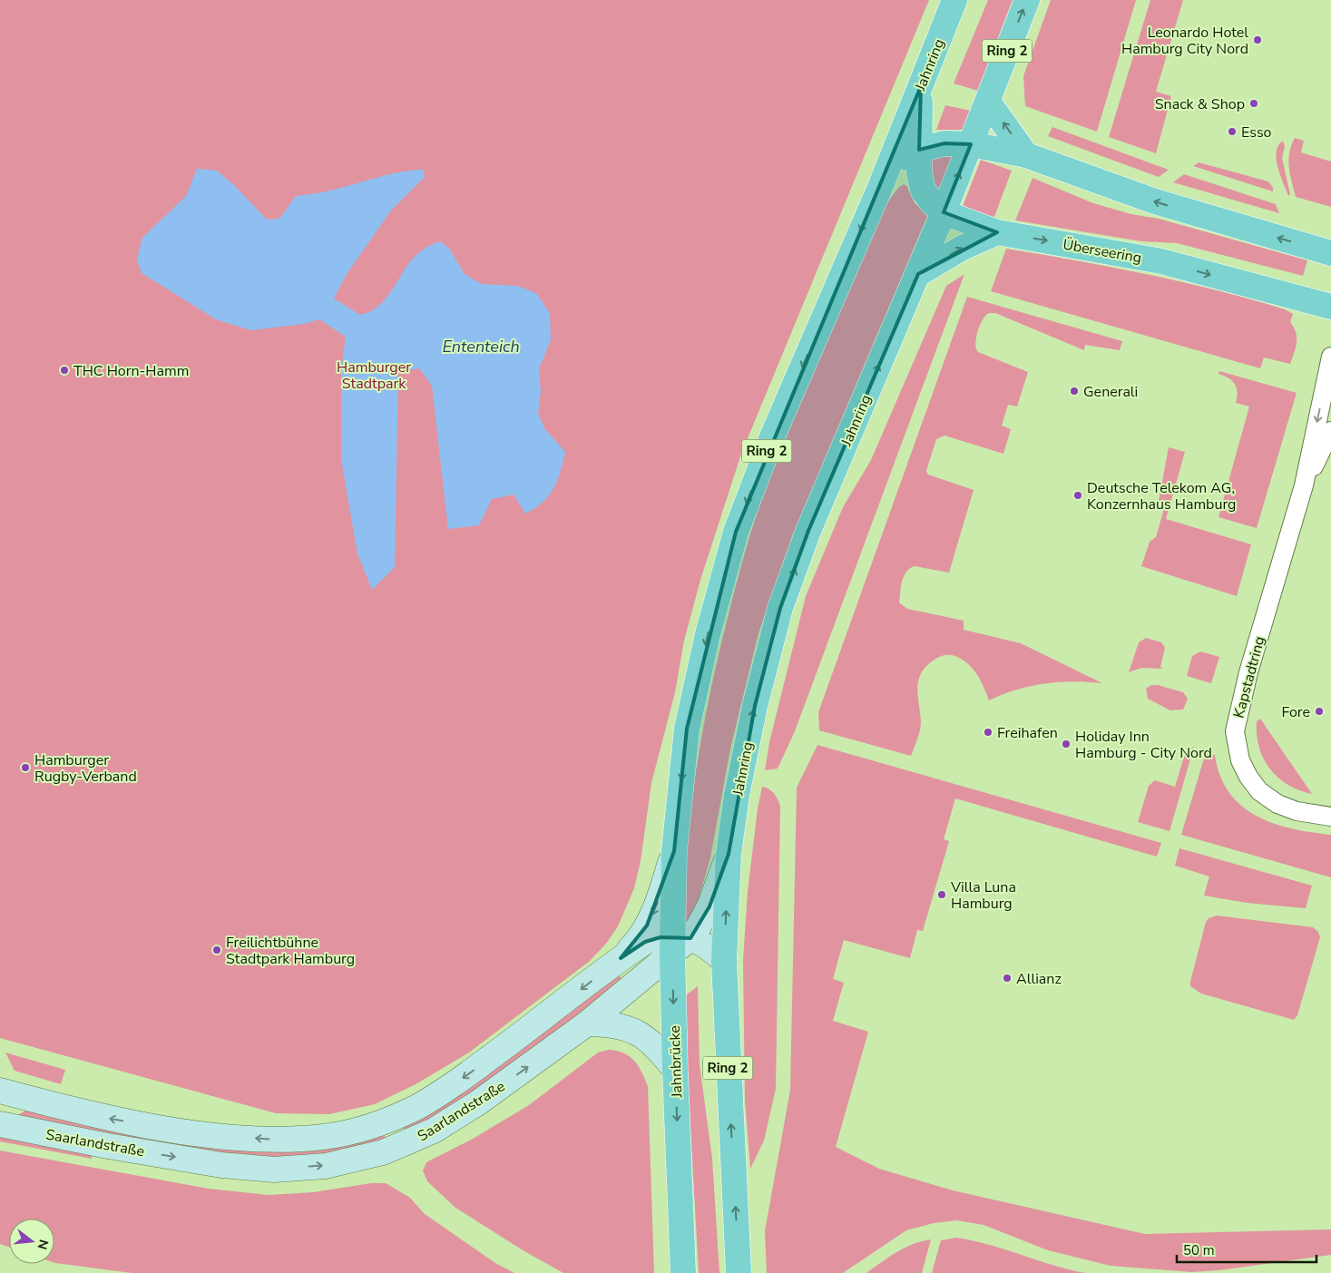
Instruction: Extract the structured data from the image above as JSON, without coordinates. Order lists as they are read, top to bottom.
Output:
{
  "streets": {
    "main road": [
      "Ring 2",
      "Jahnring",
      "Überseering",
      "Jahnbrücke",
      "Saarlandstraße"
    ],
    "street": ["Kapstadtring"]
  },
  "crossings": [
    ["Ring 2", "Jahnring"],
    ["Ring 2", "Saarlandstraße"],
    ["Jahnring", "Überseering"],
    ["Jahnring", "Jahnbrücke"],
    ["Jahnring", "Saarlandstraße"],
    ["Jahnbrücke", "Saarlandstraße"]
  ],
  "water": ["Ententeich"],
  "parks": ["Hamburger Stadtpark"],
  "places": [
    "Leonardo Hotel Hamburg City Nord",
    "Snack & Shop",
    "Esso",
    "THC Horn-Hamm",
    "Generali",
    "Deutsche Telekom AG, Konzernhaus Hamburg",
    "Fore",
    "Freihafen",
    "Holiday Inn Hamburg - City Nord",
    "Hamburger Rugby-Verband",
    "Villa Luna Hamburg",
    "Freilichtbühne Stadtpark Hamburg",
    "Allianz"
  ],
  "scale_bar": "50 m",
  "north": "right"
}
